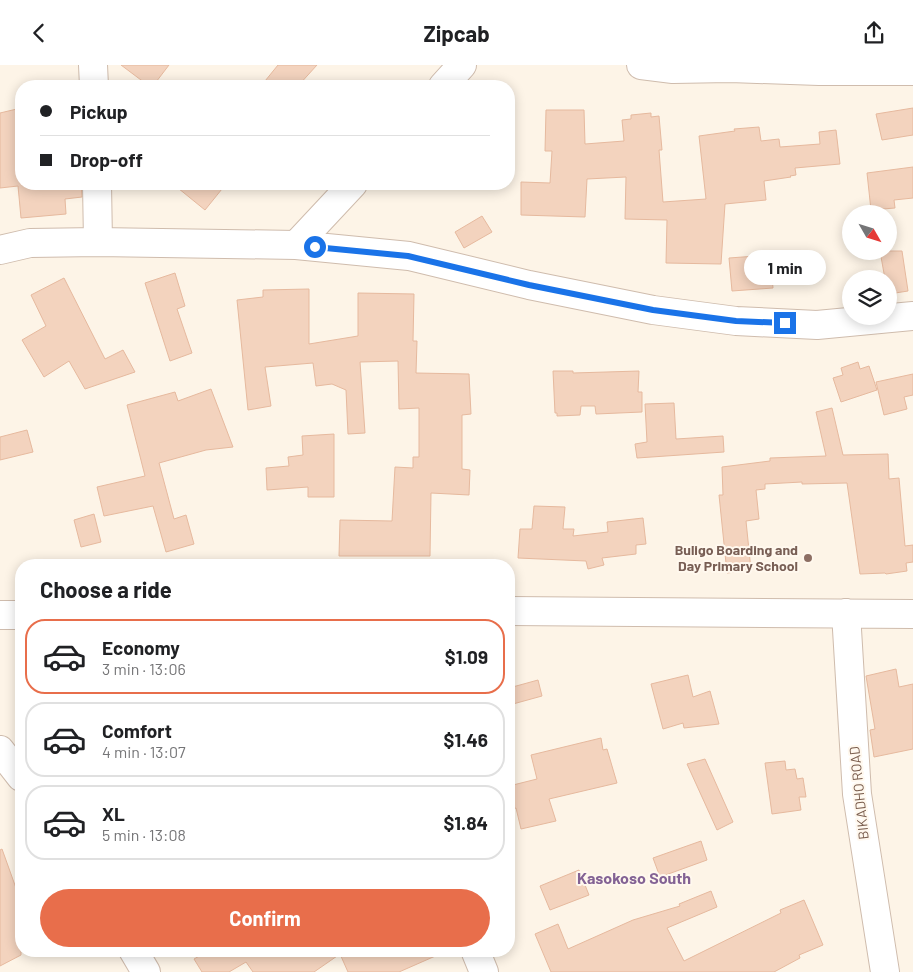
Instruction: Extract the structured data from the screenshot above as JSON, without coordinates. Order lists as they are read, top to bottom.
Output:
{
  "streets": {
    "street": ["BIKADHO ROAD"]
  },
  "districts": ["Kasokoso South"],
  "places": ["Buligo Boarding and Day Primary School"],
  "north": "bottom right",
  "page": {
    "header": "Zipcab",
    "banner": ["Pickup", "Drop-off"],
    "bubble": "1 min",
    "heading": "Choose a ride",
    "list": [
      {
        "name": "Economy",
        "note": "3 min · 13:06",
        "value": "$1.09"
      },
      {
        "name": "Comfort",
        "note": "4 min · 13:07",
        "value": "$1.46"
      },
      {
        "name": "XL",
        "note": "5 min · 13:08",
        "value": "$1.84"
      }
    ],
    "buttons": "Confirm"
  }
}
